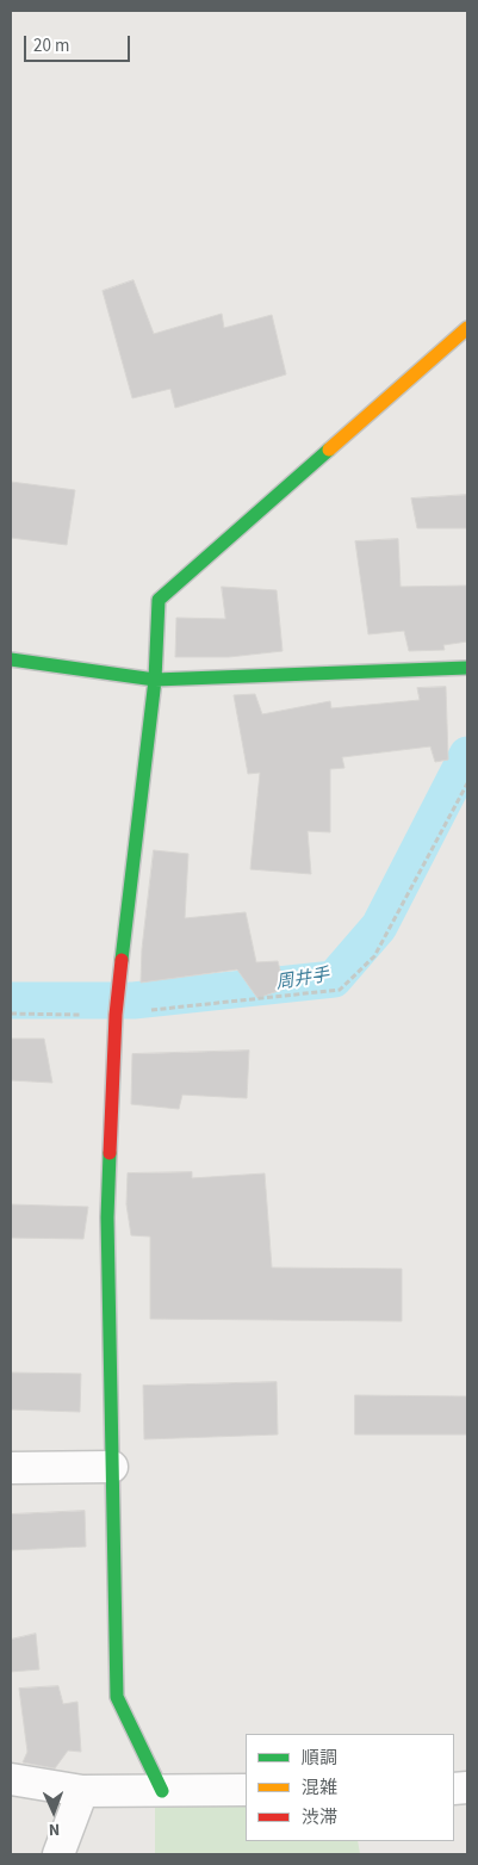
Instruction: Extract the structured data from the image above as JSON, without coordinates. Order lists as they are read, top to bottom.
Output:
{
  "water": ["周井手"],
  "legend": ["順調", "混雑", "渋滞"],
  "scale_bar": "20 m",
  "north": "bottom"
}
